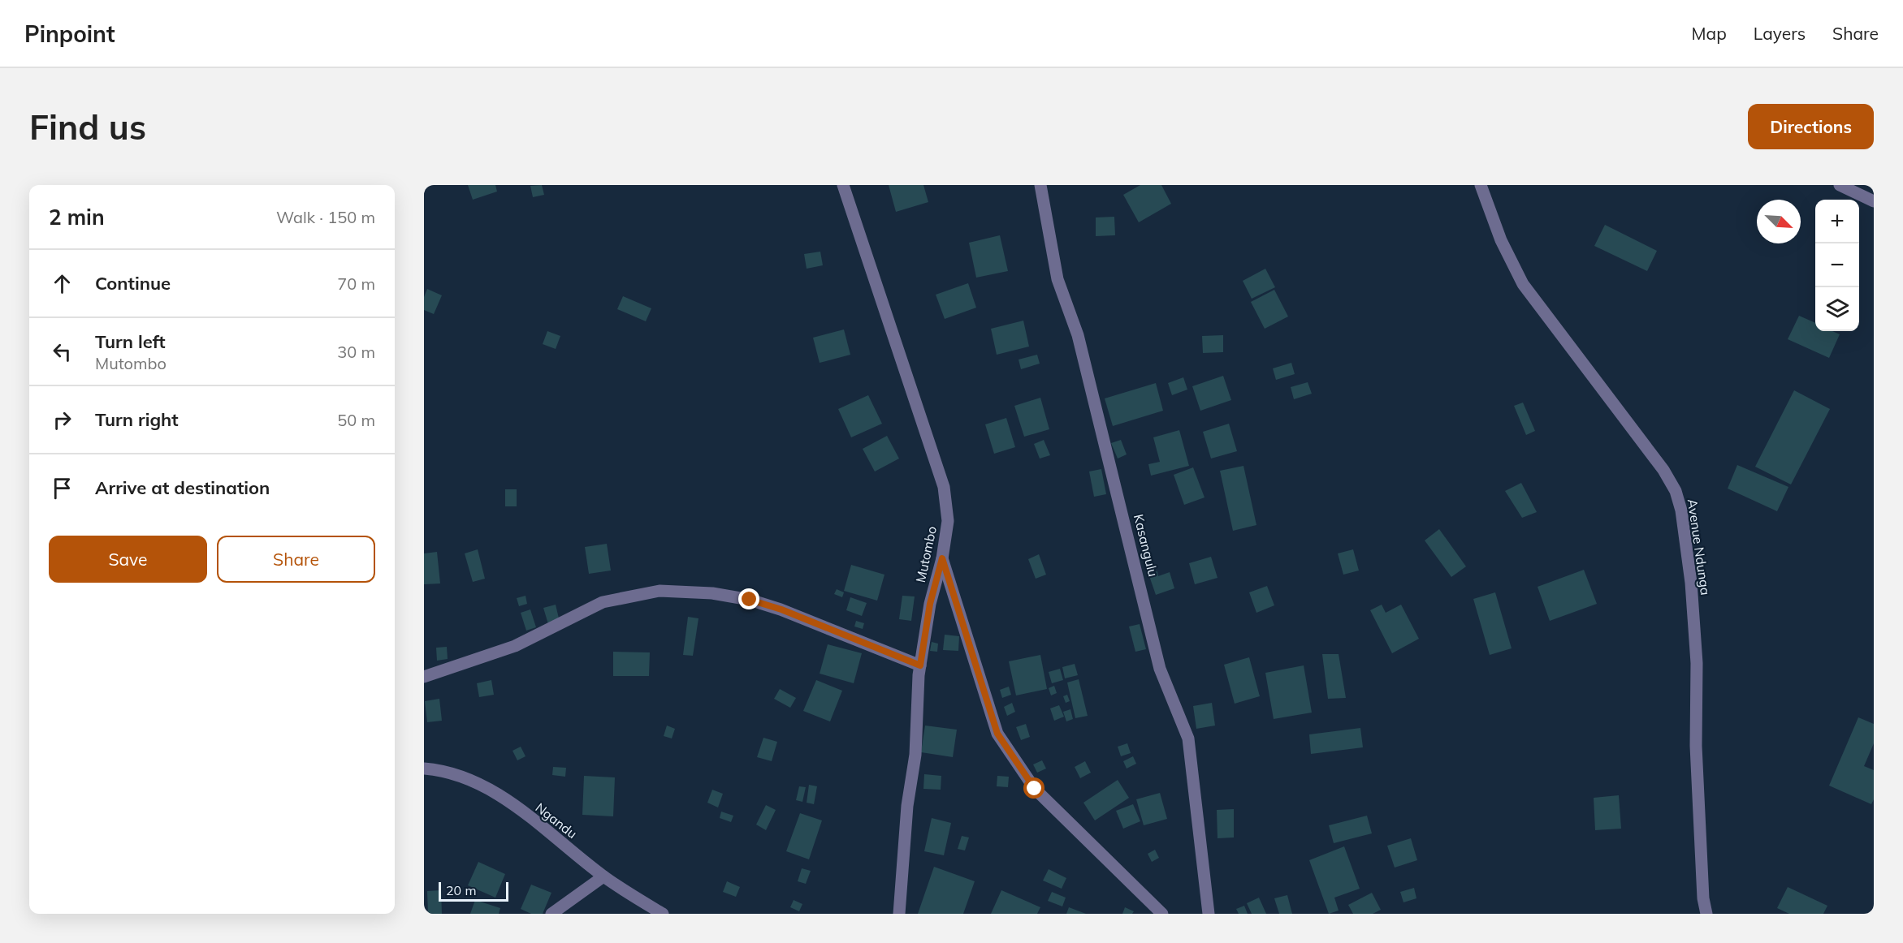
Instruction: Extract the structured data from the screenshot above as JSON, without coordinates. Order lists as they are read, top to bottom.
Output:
{
  "streets": {
    "street": [
      "Kasangulu",
      "Avenue Ndunga",
      "Mutombo",
      "Ngandu"
    ]
  },
  "scale_bar": "20 m",
  "north": "bottom right",
  "page": {
    "header": "Pinpoint",
    "nav": ["Map", "Layers", "Share"],
    "buttons": [
      "Directions",
      ["Save", "Share"]
    ],
    "title": "Find us",
    "heading": ["2 min", "Walk · 150 m"],
    "map_buttons": ["+", "−"],
    "list": [
      ["Continue", "70 m"],
      ["Turn left", "Mutombo", "30 m"],
      ["Turn right", "50 m"],
      "Arrive at destination"
    ],
    "scale": "20 m"
  }
}
